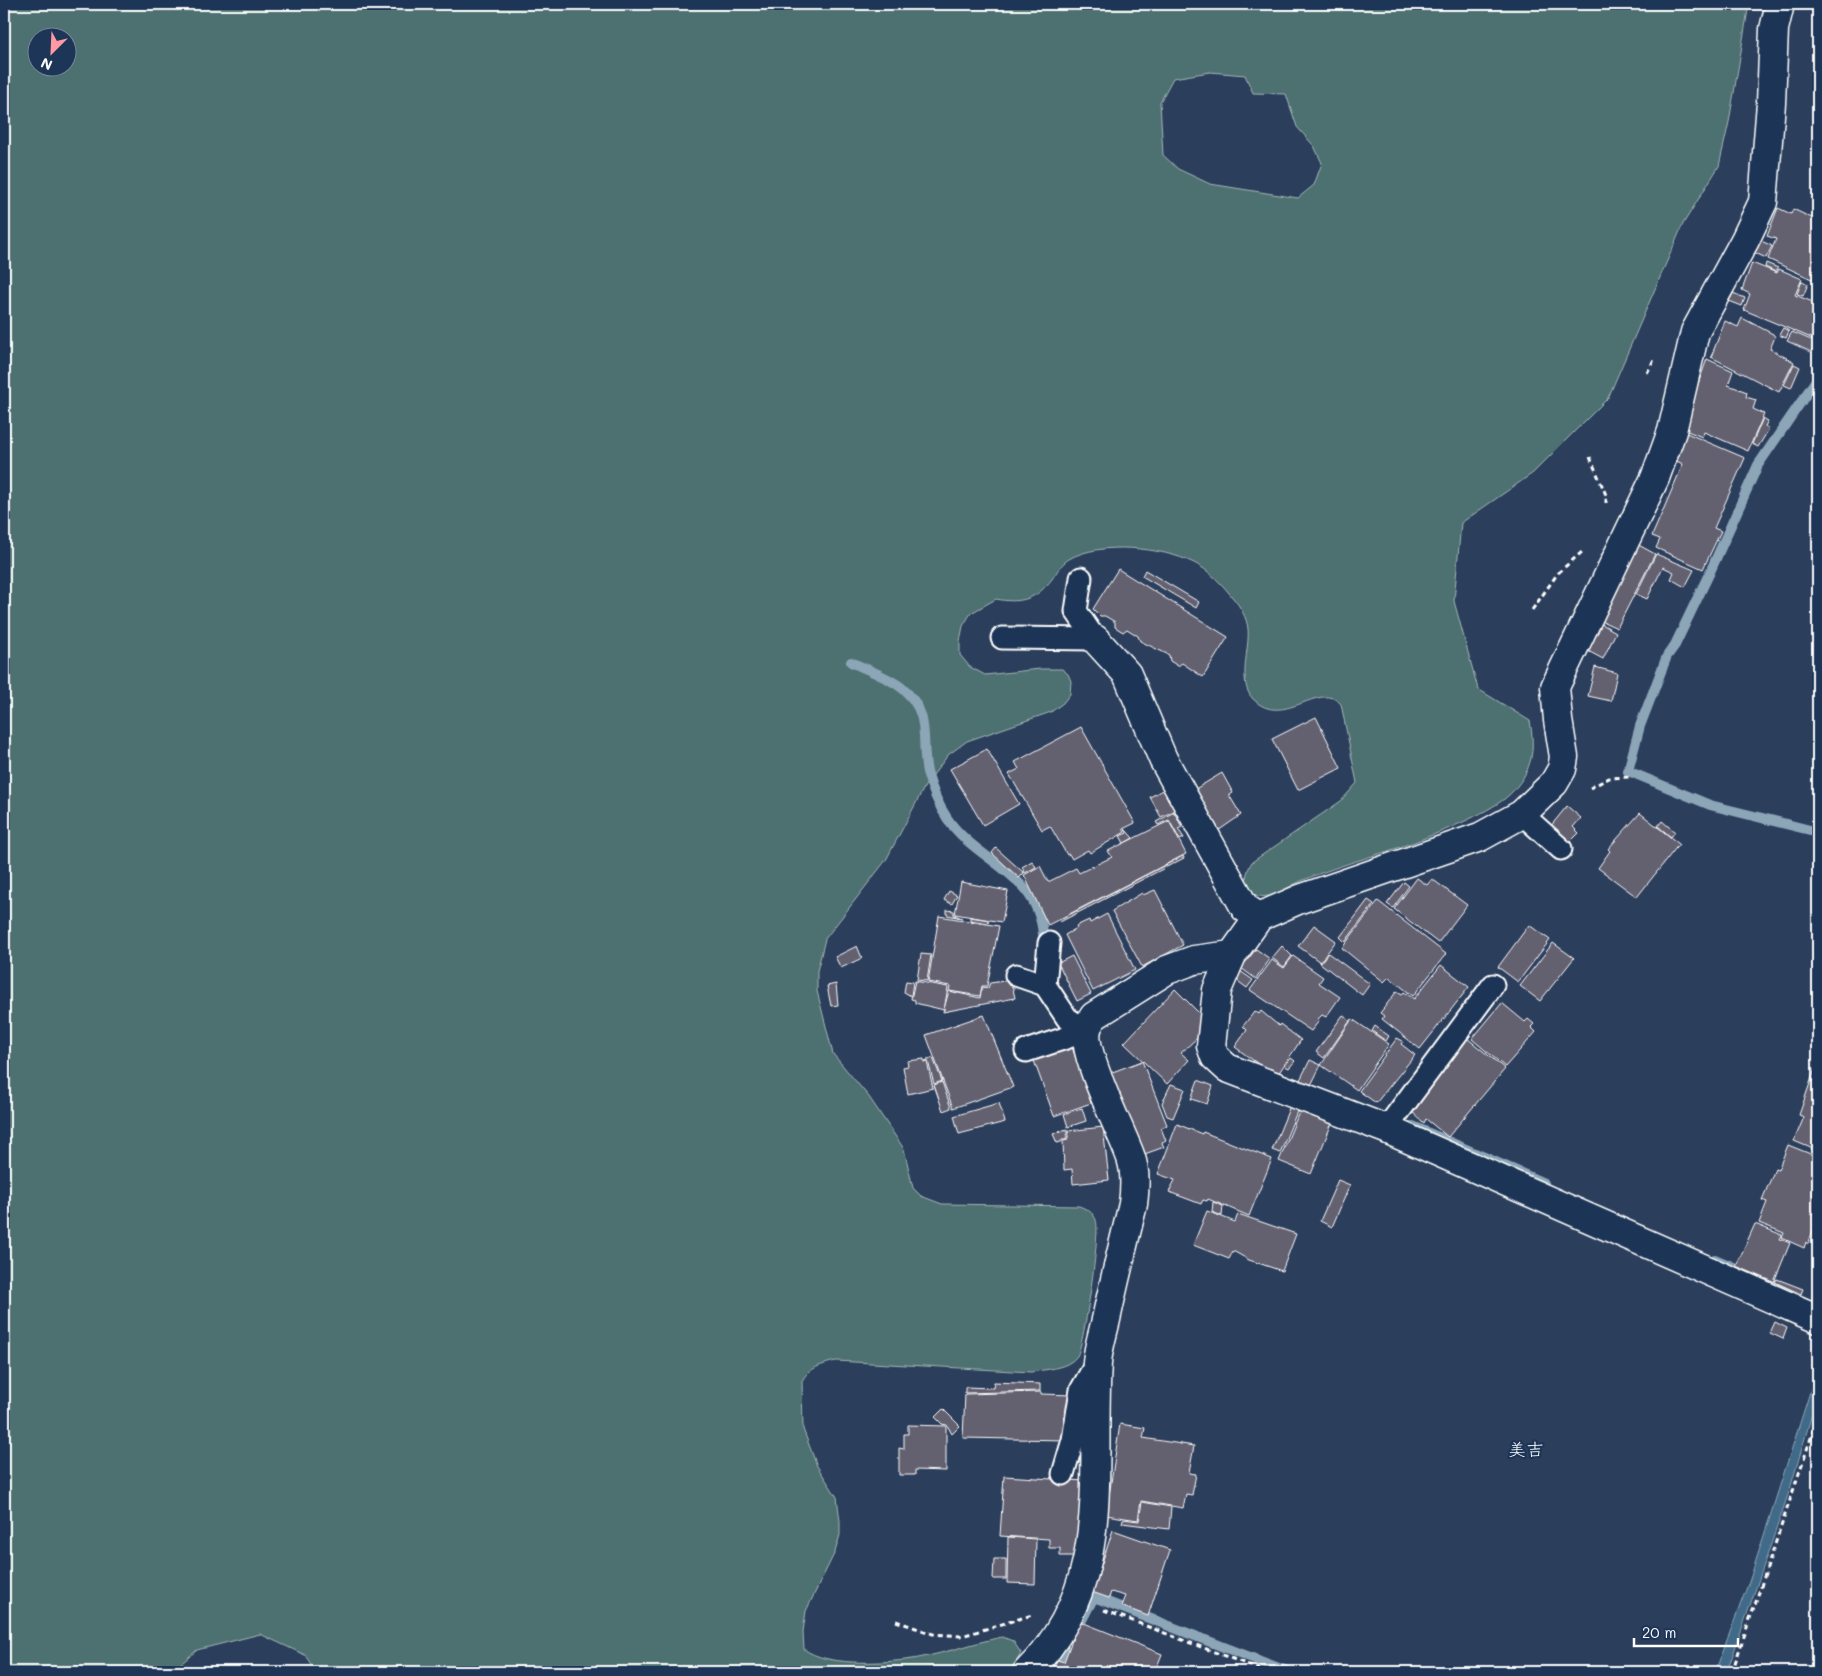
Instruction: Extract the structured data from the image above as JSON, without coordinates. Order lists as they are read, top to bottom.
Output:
{
  "districts": ["美吉"],
  "scale_bar": "20 m",
  "north": "bottom left"
}
